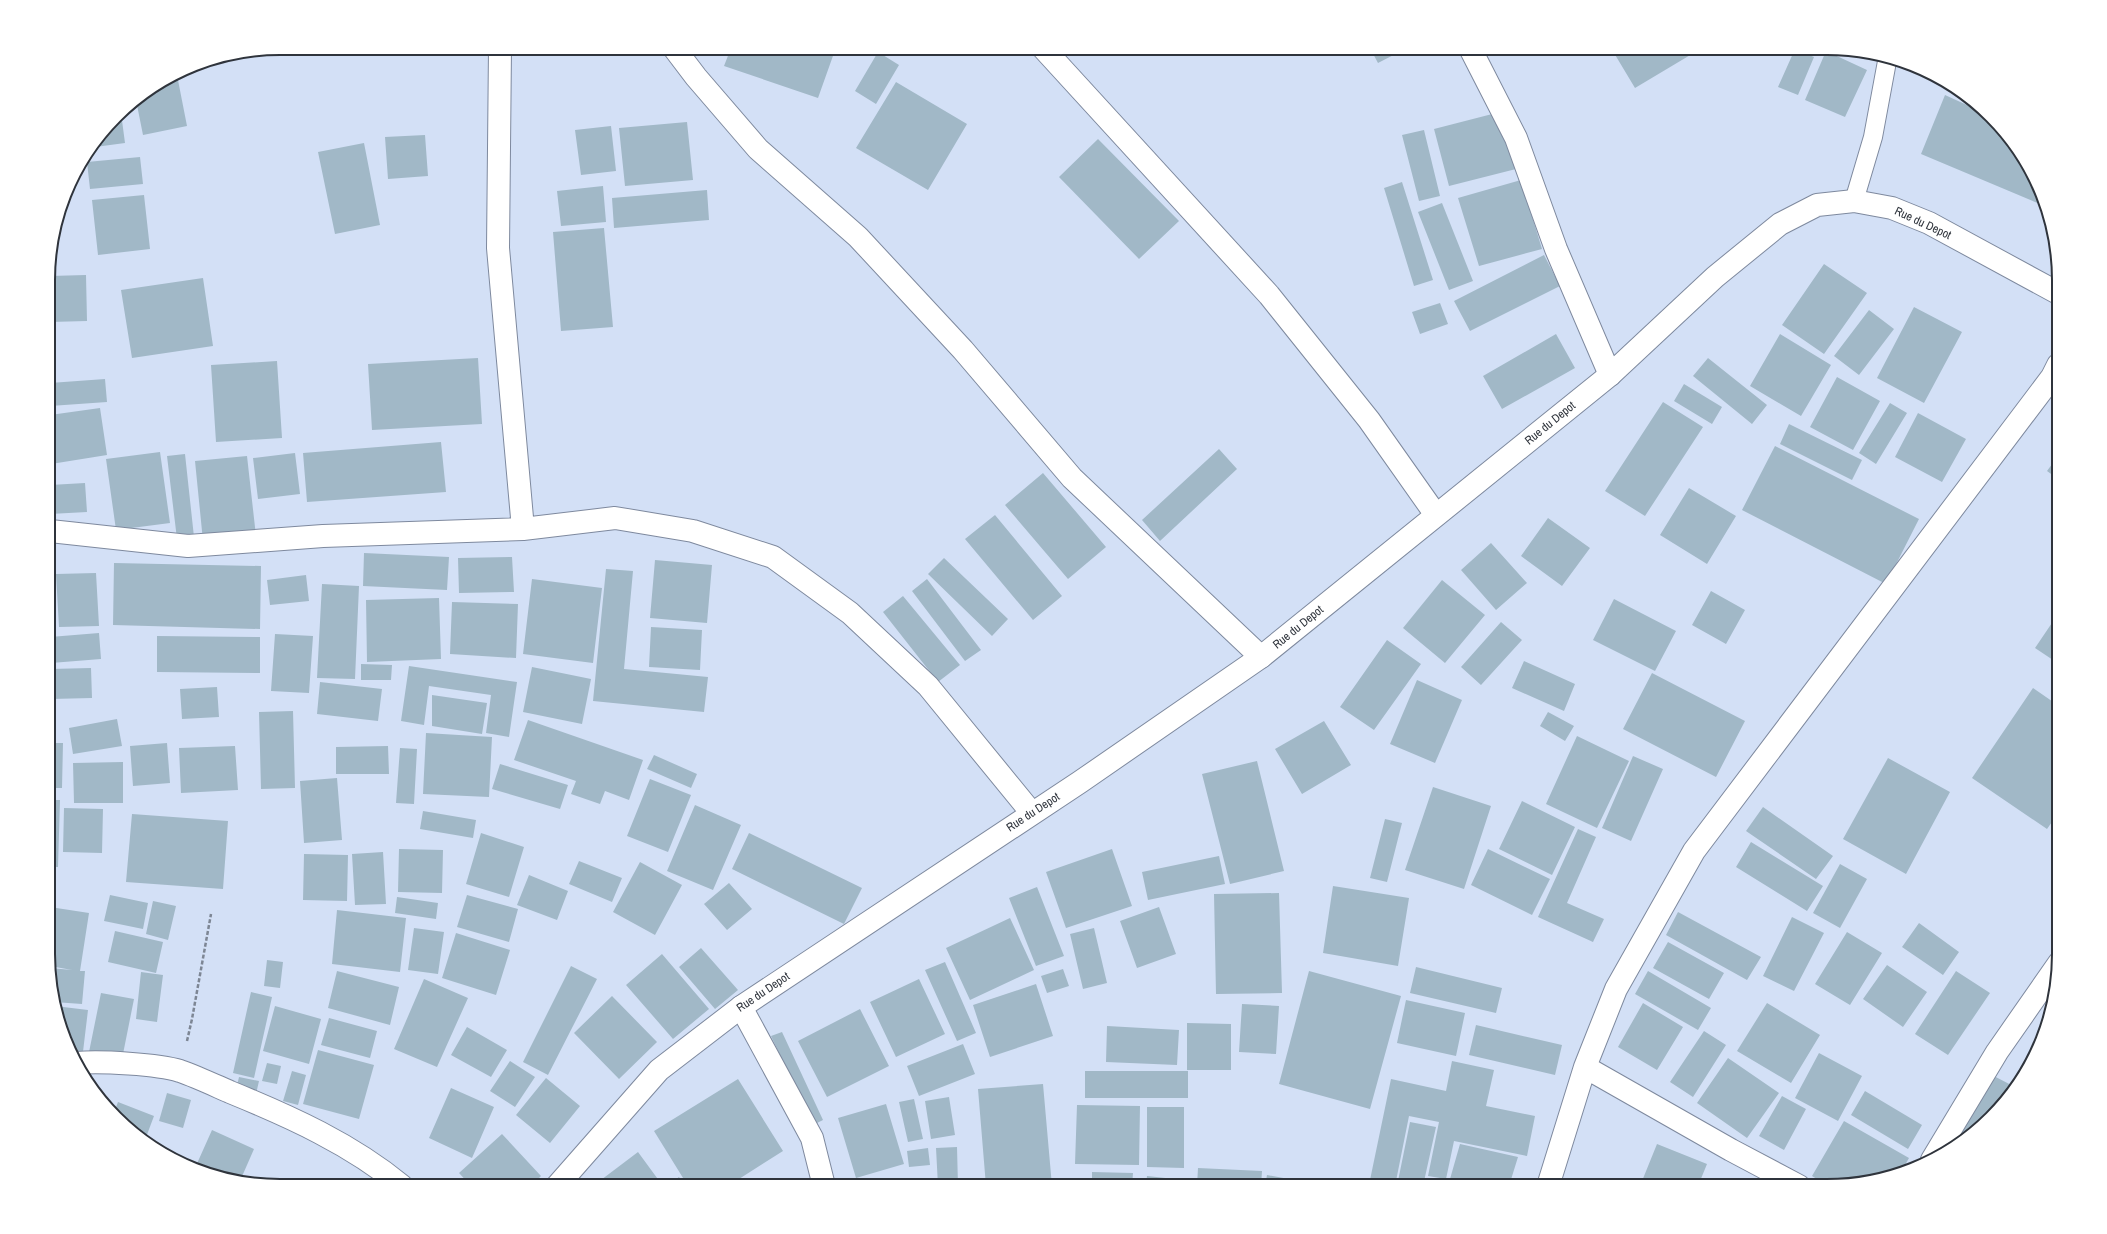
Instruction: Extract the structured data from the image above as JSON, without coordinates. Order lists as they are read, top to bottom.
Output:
{
  "streets": {
    "street": ["Rue du Depot"]
  }
}
